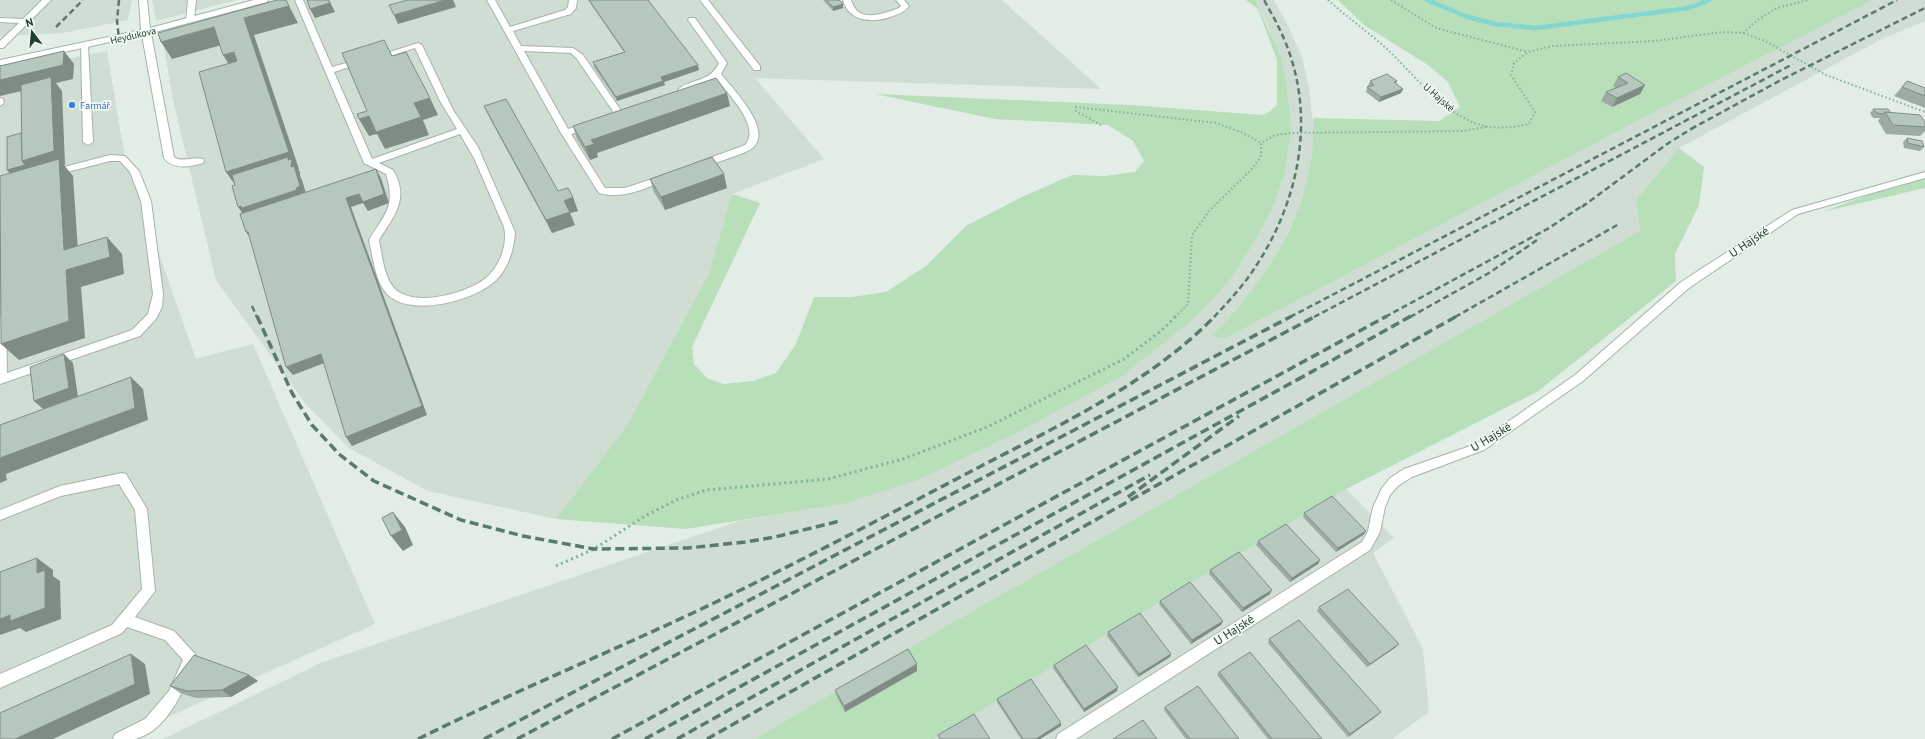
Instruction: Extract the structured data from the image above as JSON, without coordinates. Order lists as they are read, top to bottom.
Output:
{
  "streets": {
    "street": ["Heydukova"],
    "lane": ["U Hajské"]
  },
  "places": ["Farmář"],
  "north": "top"
}
